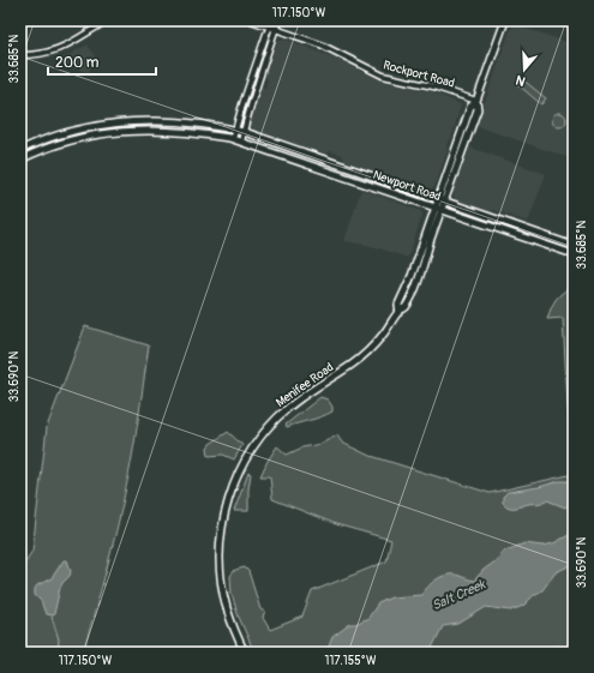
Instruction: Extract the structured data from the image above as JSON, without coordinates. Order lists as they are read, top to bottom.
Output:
{
  "streets": {
    "main road": ["Newport Road", "Menifee Road"],
    "street": ["Rockport Road"]
  },
  "crossings": [
    ["Rockport Road", "Menifee Road"],
    ["Newport Road", "Menifee Road"]
  ],
  "water": ["Salt Creek"],
  "scale_bar": "200 m",
  "north": "bottom",
  "coordinates": [
    "117.150°W",
    "33.685°N",
    "33.690°N",
    "117.155°W"
  ]
}
